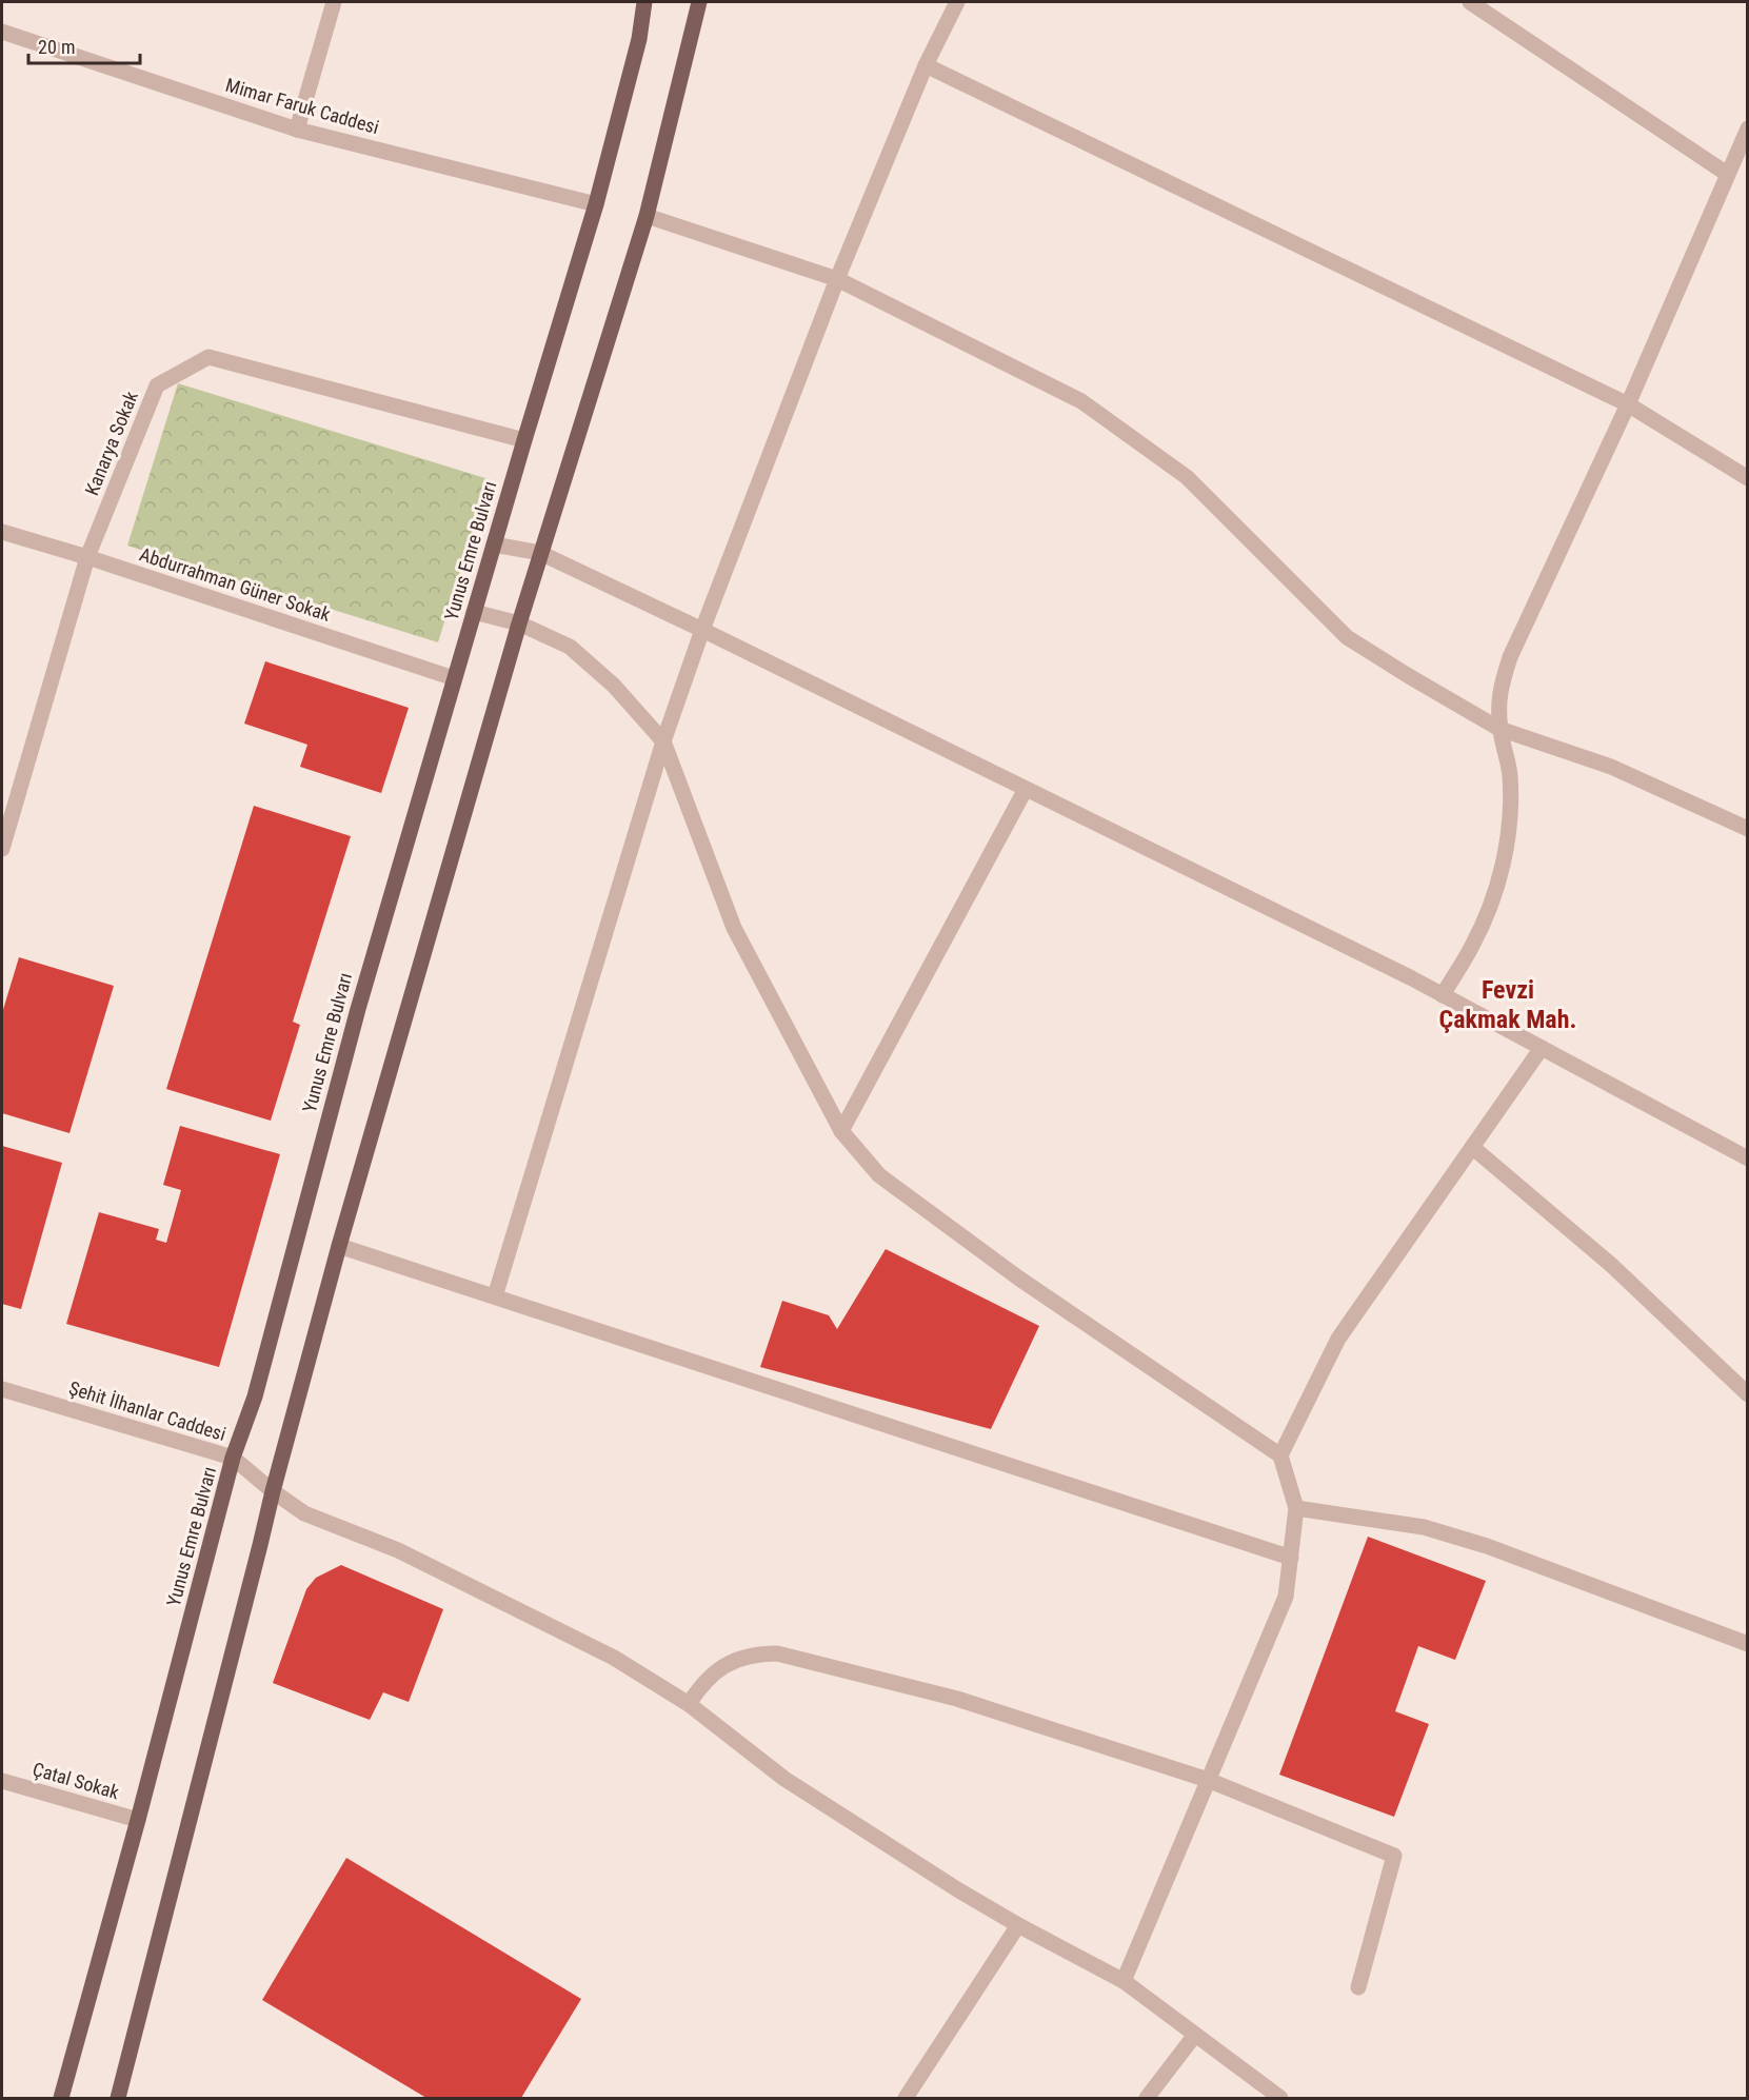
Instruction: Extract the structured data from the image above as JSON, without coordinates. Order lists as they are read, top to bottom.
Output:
{
  "streets": {
    "main road": ["Yunus Emre Bulvarı"],
    "street": [
      "Mimar Faruk Caddesi",
      "Kanarya Sokak",
      "Abdurrahman Güner Sokak",
      "Şehit İlhanlar Caddesi",
      "Çatal Sokak"
    ]
  },
  "crossings": [
    ["Mimar Faruk Caddesi", "Yunus Emre Bulvarı"],
    ["Kanarya Sokak", "Yunus Emre Bulvarı"],
    ["Kanarya Sokak", "Abdurrahman Güner Sokak"],
    ["Yunus Emre Bulvarı", "Abdurrahman Güner Sokak"],
    ["Yunus Emre Bulvarı", "Şehit İlhanlar Caddesi"],
    ["Yunus Emre Bulvarı", "Çatal Sokak"]
  ],
  "districts": ["Fevzi Çakmak Mah."],
  "scale_bar": "20 m"
}
